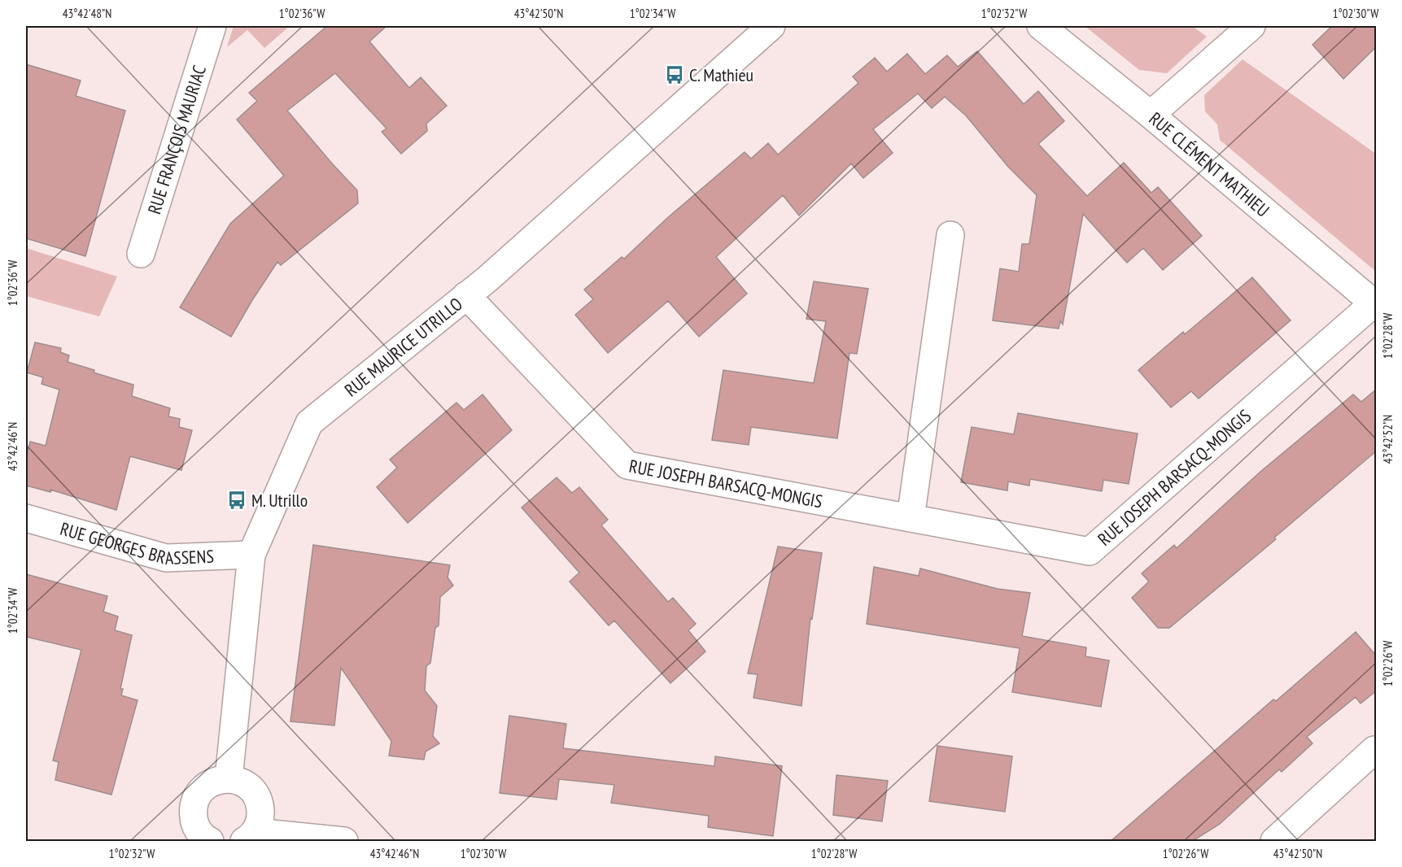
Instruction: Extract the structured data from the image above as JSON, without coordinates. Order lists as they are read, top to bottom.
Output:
{
  "streets": {
    "street": [
      "RUE FRANÇOIS MAURIAC",
      "RUE CLÉMENT MATHIEU",
      "RUE MAURICE UTRILLO",
      "RUE JOSEPH BARSACQ-MONGIS",
      "RUE GEORGES BRASSENS"
    ]
  },
  "crossings": [
    ["RUE CLÉMENT MATHIEU", "RUE JOSEPH BARSACQ-MONGIS"],
    ["RUE MAURICE UTRILLO", "RUE JOSEPH BARSACQ-MONGIS"],
    ["RUE MAURICE UTRILLO", "RUE GEORGES BRASSENS"]
  ],
  "places": {
    "bus stop": ["C. Mathieu", "M. Utrillo"]
  },
  "coordinates": [
    "43°42'48\"N",
    "1°02'36\"W",
    "43°42'50\"N",
    "1°02'34\"W",
    "1°02'32\"W",
    "1°02'30\"W",
    "1°02'28\"W",
    "43°42'52\"N",
    "43°42'46\"N",
    "1°02'26\"W"
  ]
}
